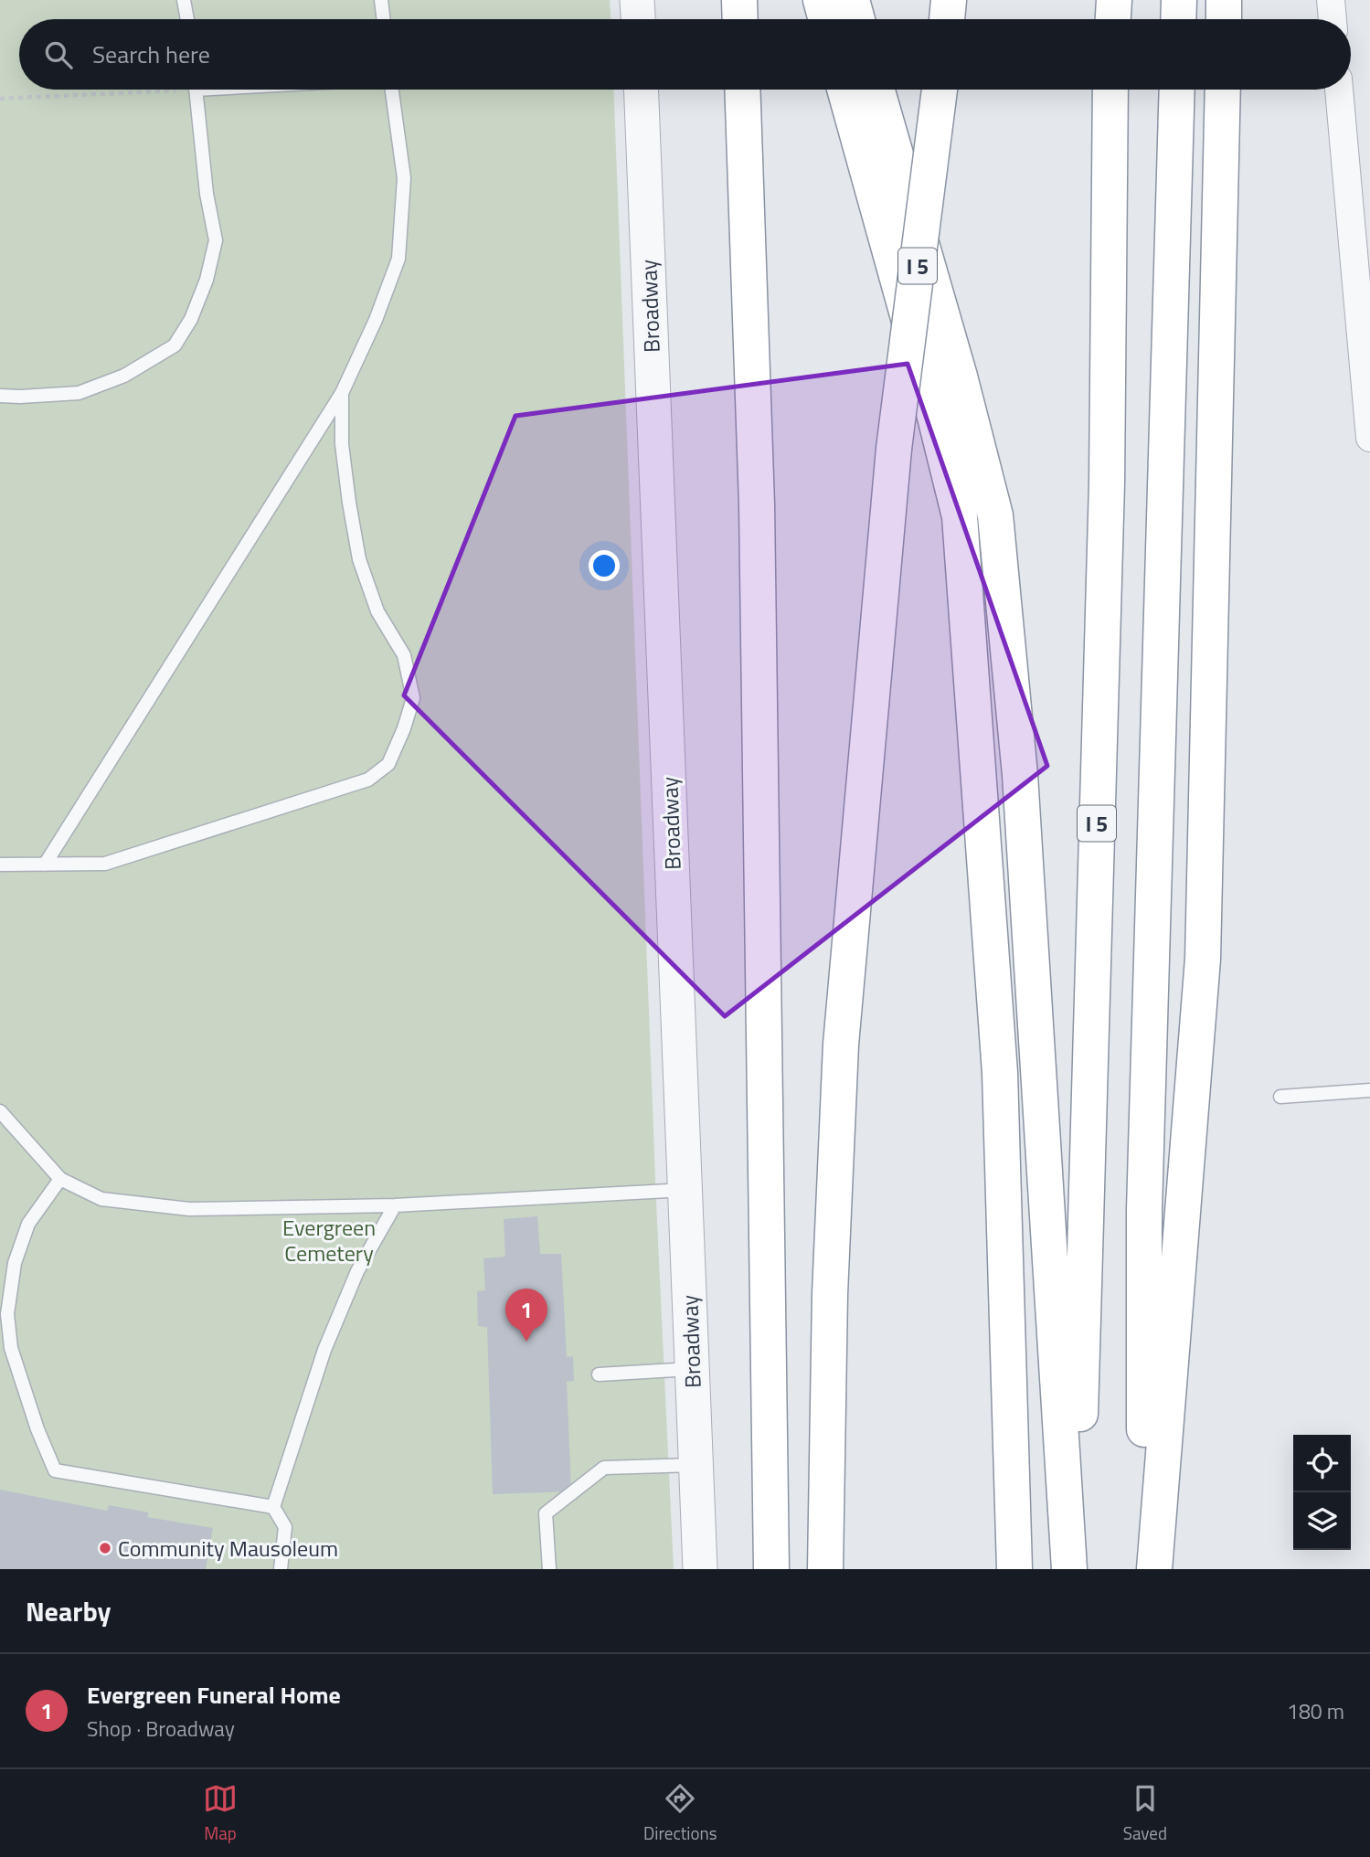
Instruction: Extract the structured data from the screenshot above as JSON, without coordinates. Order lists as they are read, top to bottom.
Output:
{
  "streets": {
    "highway": ["I 5"],
    "street": ["Broadway"]
  },
  "parks": ["Evergreen Cemetery"],
  "places": ["Community Mausoleum"],
  "page": {
    "search": "Search here",
    "pins": "1",
    "heading": "Nearby",
    "list": [
      {
        "mark": "1",
        "name": "Evergreen Funeral Home",
        "note": "Shop · Broadway",
        "value": "180 m"
      }
    ],
    "nav": ["Map", "Directions", "Saved"]
  }
}
